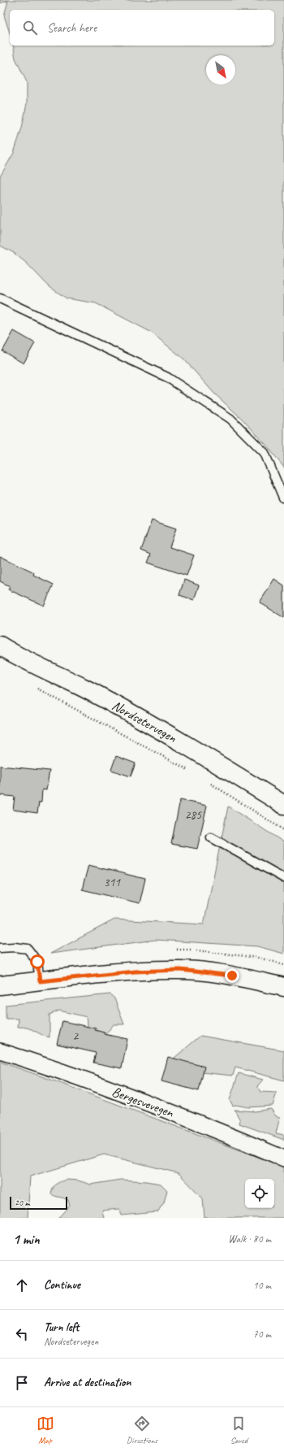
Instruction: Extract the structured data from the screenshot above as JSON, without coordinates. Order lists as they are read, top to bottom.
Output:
{
  "streets": {
    "main road": ["Nordsetervegen"],
    "street": ["Bergesvevegen"]
  },
  "house_numbers": ["285", "311", "2"],
  "scale_bar": "20 m",
  "north": "bottom right",
  "page": {
    "search": "Search here",
    "scale": "20 m",
    "heading": ["1 min", "Walk · 80 m"],
    "list": [
      ["Continue", "10 m"],
      ["Turn left", "Nordsetervegen", "70 m"],
      "Arrive at destination"
    ],
    "nav": ["Map", "Directions", "Saved"]
  }
}
